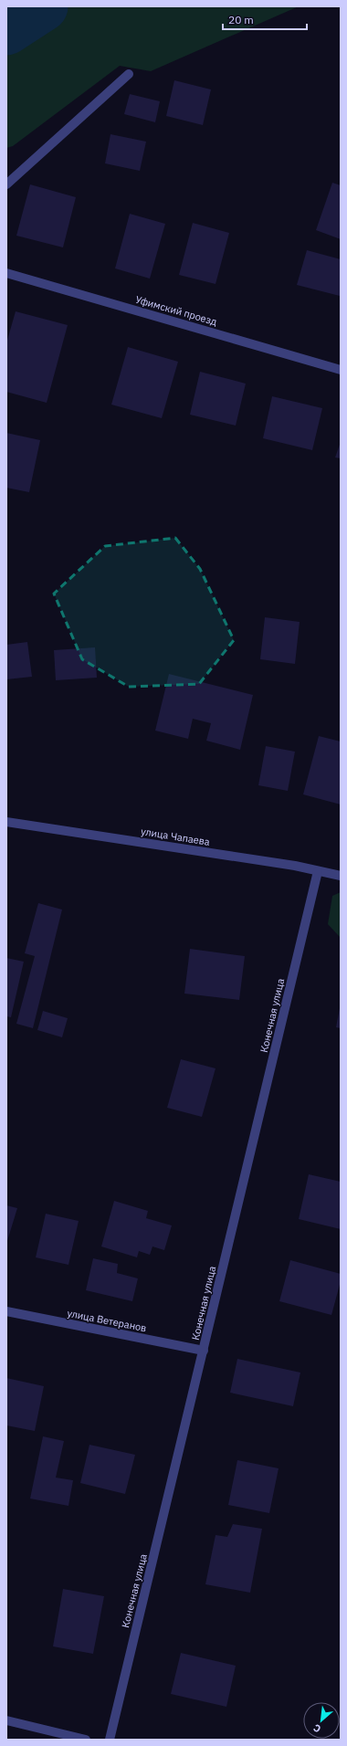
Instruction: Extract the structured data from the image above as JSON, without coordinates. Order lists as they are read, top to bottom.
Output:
{
  "streets": {
    "street": [
      "Уфимский проезд",
      "улица Чапаева",
      "Конечная улица",
      "улица Ветеранов"
    ]
  },
  "crossings": [
    ["улица Чапаева", "Конечная улица"],
    ["Конечная улица", "улица Ветеранов"]
  ],
  "scale_bar": "20 m",
  "north": "bottom left"
}
